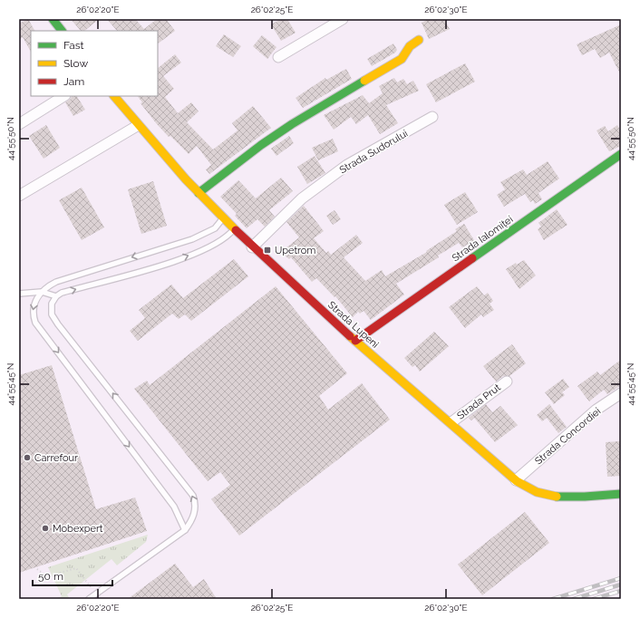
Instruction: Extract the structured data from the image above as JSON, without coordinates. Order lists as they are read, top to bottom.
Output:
{
  "streets": {
    "street": [
      "Strada Sudorului",
      "Strada Ialomiței",
      "Strada Lupeni",
      "Strada Prut",
      "Strada Concordiei"
    ]
  },
  "crossings": [
    ["Strada Sudorului", "Strada Lupeni"],
    ["Strada Ialomiței", "Strada Lupeni"],
    ["Strada Lupeni", "Strada Prut"],
    ["Strada Lupeni", "Strada Concordiei"]
  ],
  "places": {
    "transit": ["Upetrom"],
    "other": ["Carrefour", "Mobexpert"]
  },
  "legend": ["Fast", "Slow", "Jam"],
  "scale_bar": "50 m",
  "coordinates": [
    "26°02'20\"E",
    "26°02'25\"E",
    "26°02'30\"E",
    "44°55'50\"N",
    "44°55'45\"N"
  ]
}
